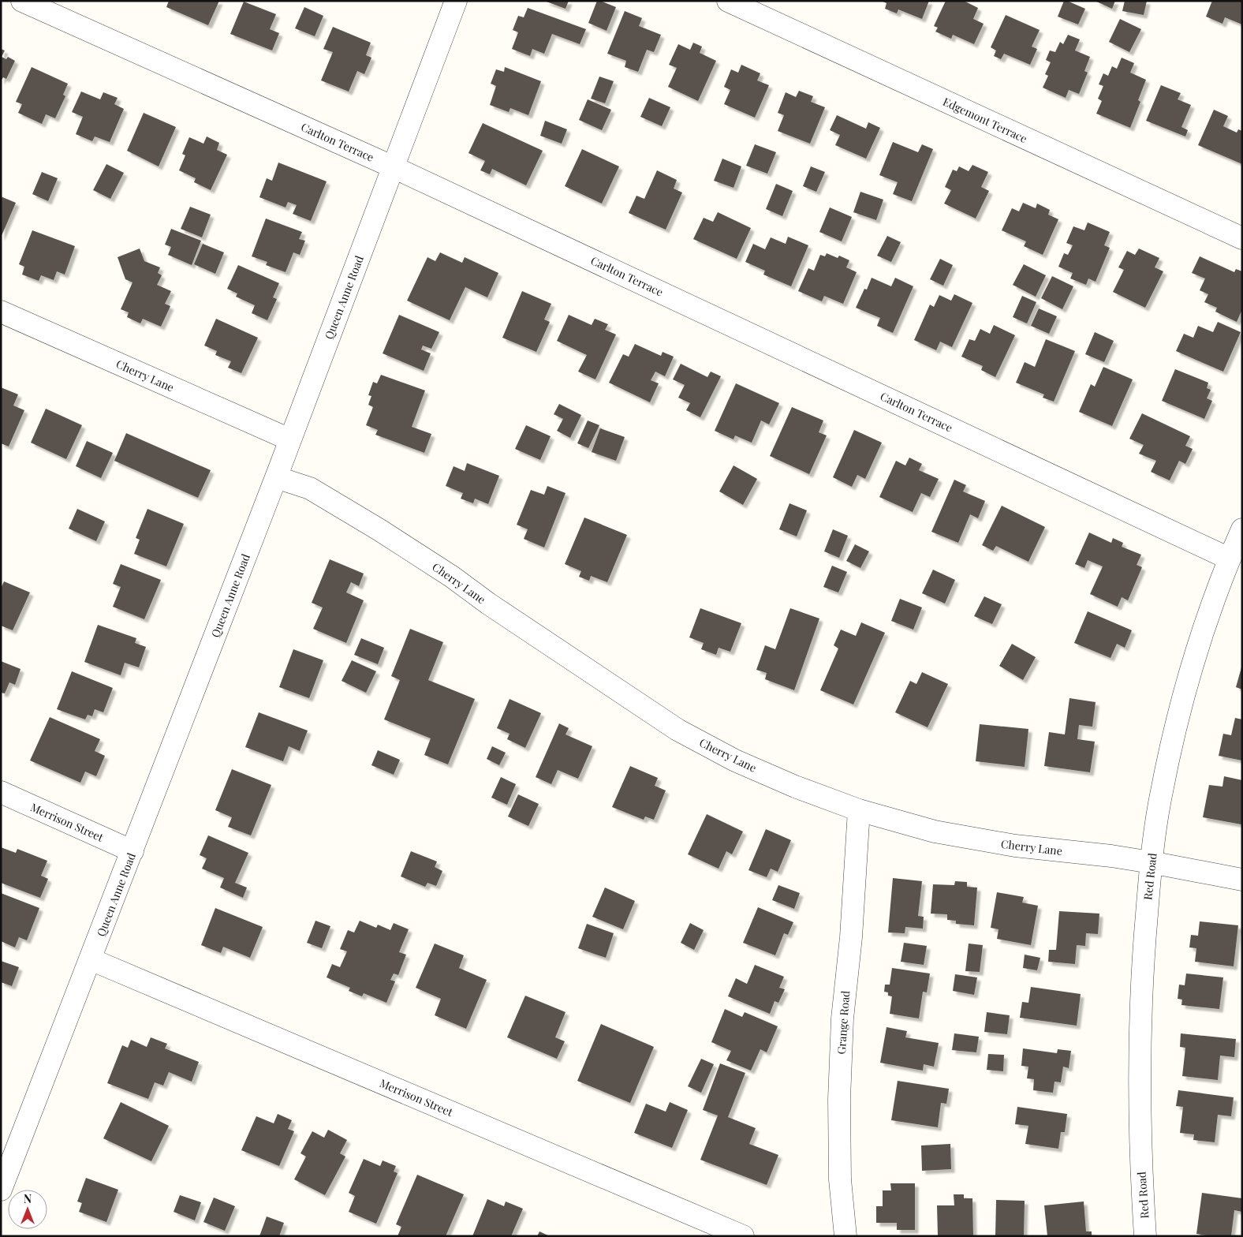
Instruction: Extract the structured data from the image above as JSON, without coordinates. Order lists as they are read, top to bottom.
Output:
{
  "streets": {
    "street": [
      "Edgemont Terrace",
      "Carlton Terrace",
      "Queen Anne Road",
      "Cherry Lane",
      "Merrison Street",
      "Red Road",
      "Grange Road"
    ]
  },
  "crossings": [
    ["Carlton Terrace", "Queen Anne Road"],
    ["Carlton Terrace", "Red Road"],
    ["Queen Anne Road", "Cherry Lane"],
    ["Queen Anne Road", "Merrison Street"],
    ["Cherry Lane", "Red Road"],
    ["Cherry Lane", "Grange Road"]
  ],
  "north": "top"
}
